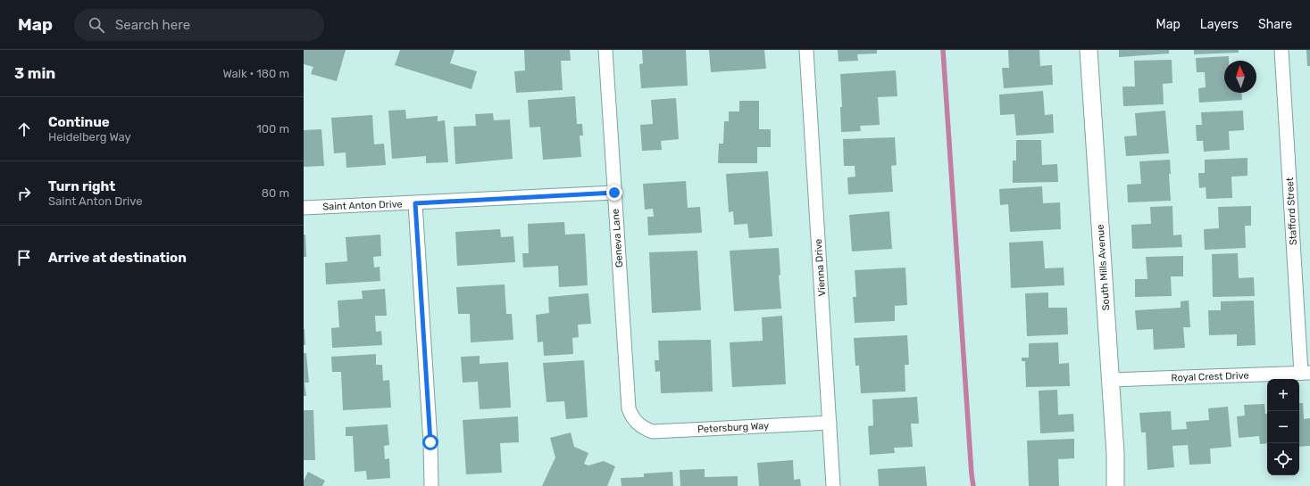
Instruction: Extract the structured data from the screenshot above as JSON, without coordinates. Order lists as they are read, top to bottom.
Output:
{
  "streets": {
    "street": [
      "Saint Anton Drive",
      "Stafford Street",
      "Geneva Lane",
      "Vienna Drive",
      "South Mills Avenue",
      "Royal Crest Drive",
      "Petersburg Way"
    ]
  },
  "crossings": [
    ["Saint Anton Drive", "Geneva Lane"],
    ["Stafford Street", "Royal Crest Drive"],
    ["Geneva Lane", "Petersburg Way"],
    ["Vienna Drive", "Petersburg Way"],
    ["South Mills Avenue", "Royal Crest Drive"]
  ],
  "north": "top",
  "page": {
    "header": "Map",
    "search": "Search here",
    "nav": ["Map", "Layers", "Share"],
    "heading": ["3 min", "Walk · 180 m"],
    "list": [
      ["Continue", "Heidelberg Way", "100 m"],
      ["Turn right", "Saint Anton Drive", "80 m"],
      "Arrive at destination"
    ],
    "map_buttons": ["+", "−"]
  }
}
